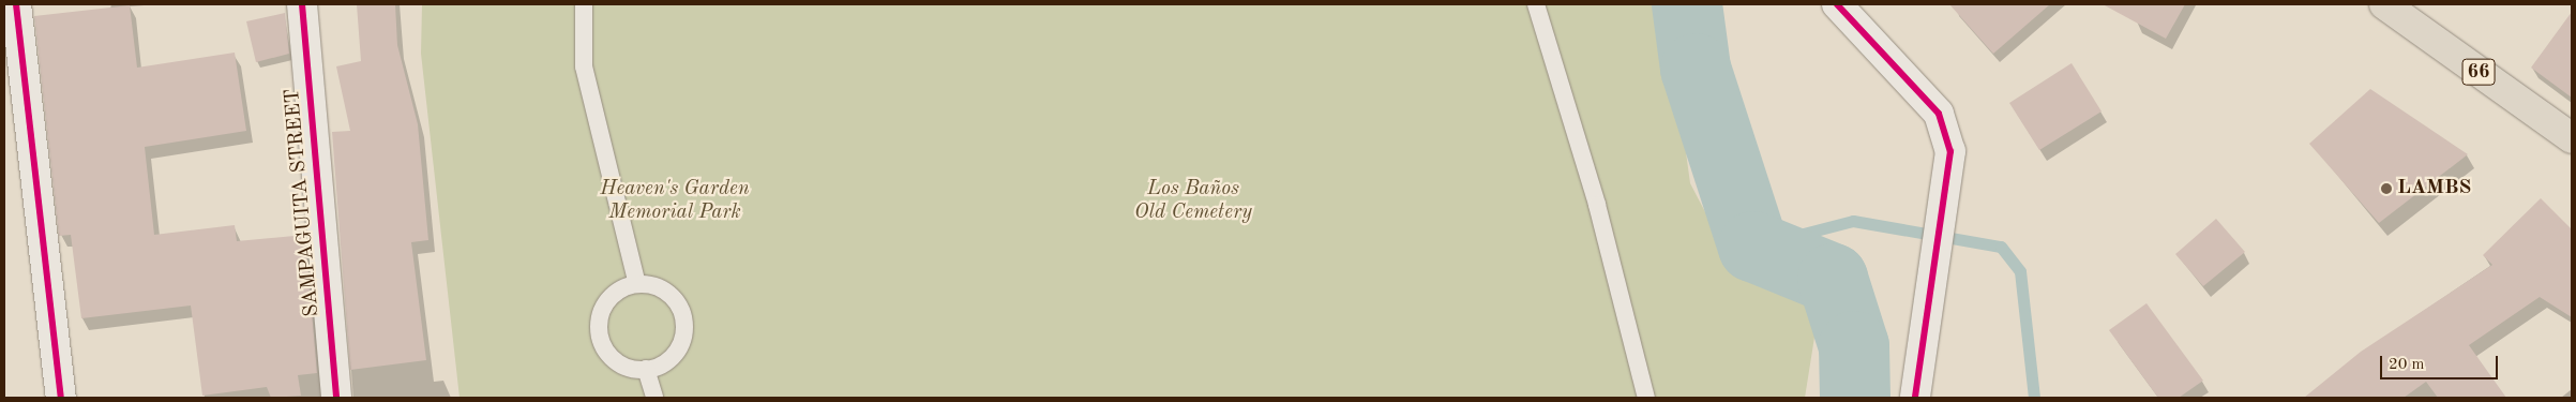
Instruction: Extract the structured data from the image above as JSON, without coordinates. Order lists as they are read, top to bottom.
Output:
{
  "streets": {
    "main road": ["66"],
    "street": ["SAMPAGUITA STREET"]
  },
  "parks": ["Heaven's Garden Memorial Park", "Los Baños Old Cemetery"],
  "places": ["LAMBS"],
  "scale_bar": "20 m"
}
